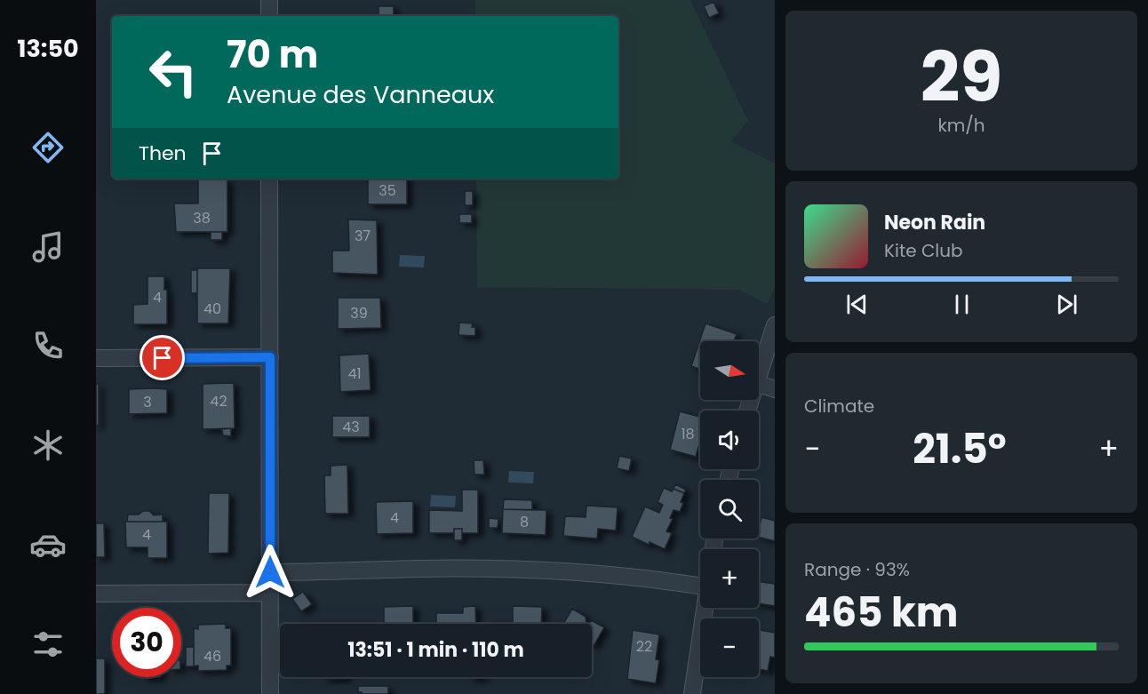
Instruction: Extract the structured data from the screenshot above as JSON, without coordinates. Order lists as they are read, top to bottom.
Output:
{
  "house_numbers": [
    "35",
    "38",
    "37",
    "4",
    "40",
    "39",
    "41",
    "42",
    "3",
    "43",
    "18",
    "4",
    "8",
    "4",
    "22",
    "46"
  ],
  "north": "right",
  "page": {
    "tabs": "13:50",
    "tile": [
      ["29", "km/h"],
      "Climate",
      ["Range · 93%", "465 km"]
    ],
    "turn": ["70 m", "Avenue des Vanneaux"],
    "then": "Then",
    "song": ["Neon Rain", "Kite Club"],
    "map_buttons": ["+", "−"],
    "heat": ["−", "21.5°", "+"],
    "limit": "30",
    "trip": "13:51 · 1 min · 110 m"
  }
}
